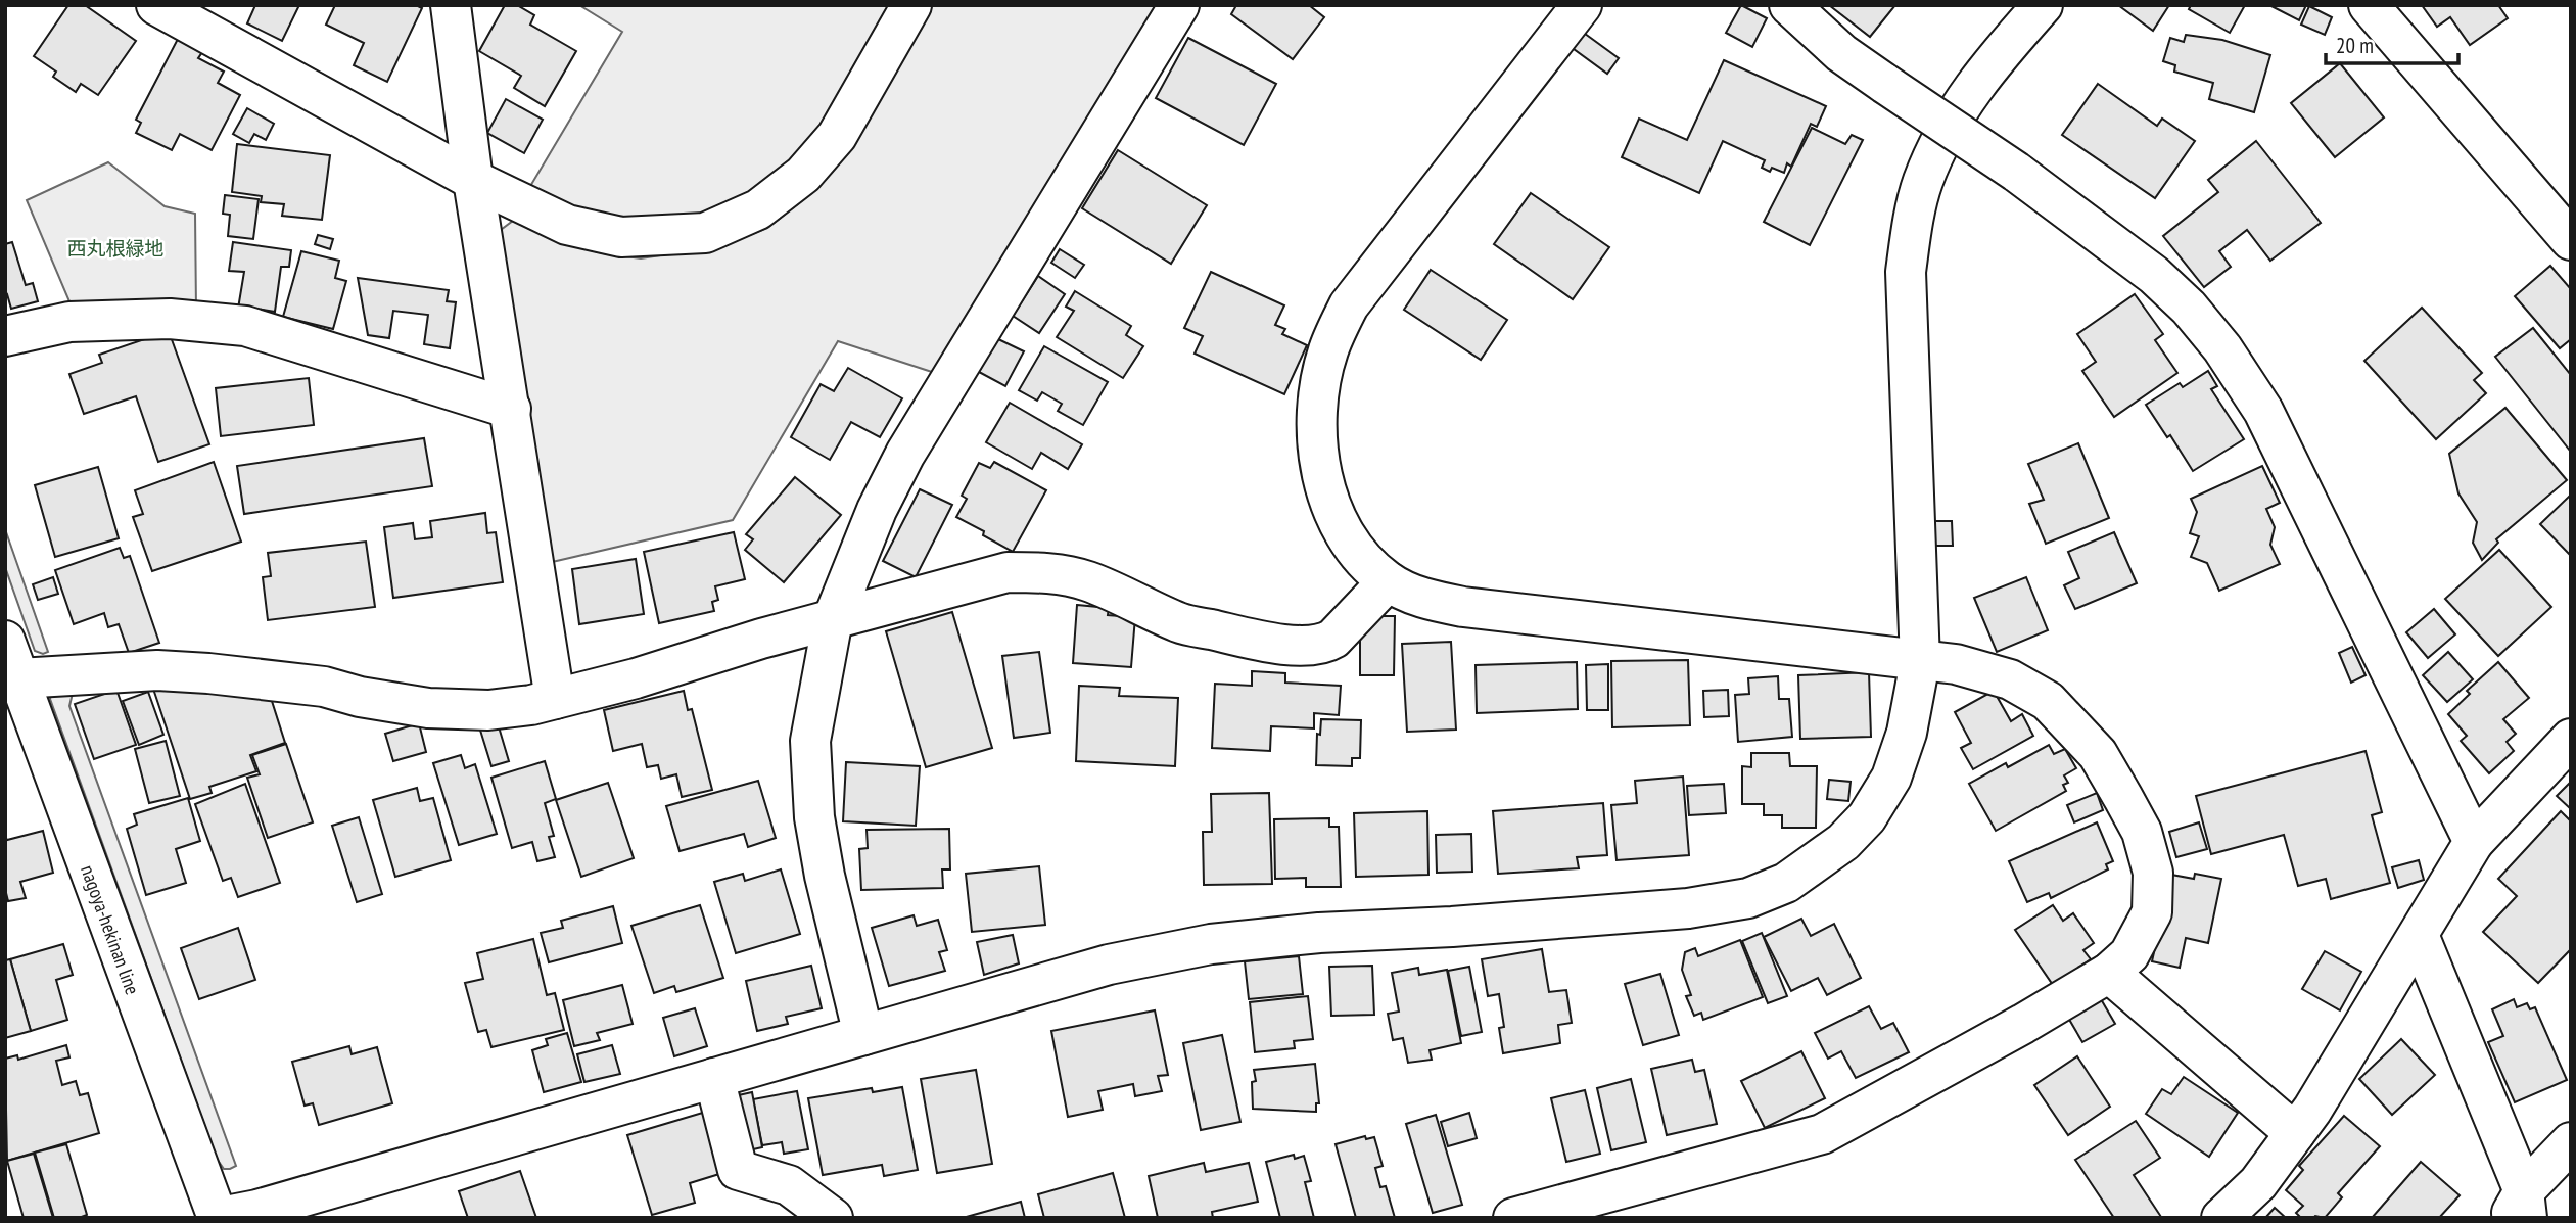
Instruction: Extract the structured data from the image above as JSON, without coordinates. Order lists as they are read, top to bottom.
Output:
{
  "streets": {
    "street": ["nagoya-hekinan line"]
  },
  "parks": ["西丸根緑地"],
  "scale_bar": "20 m"
}
